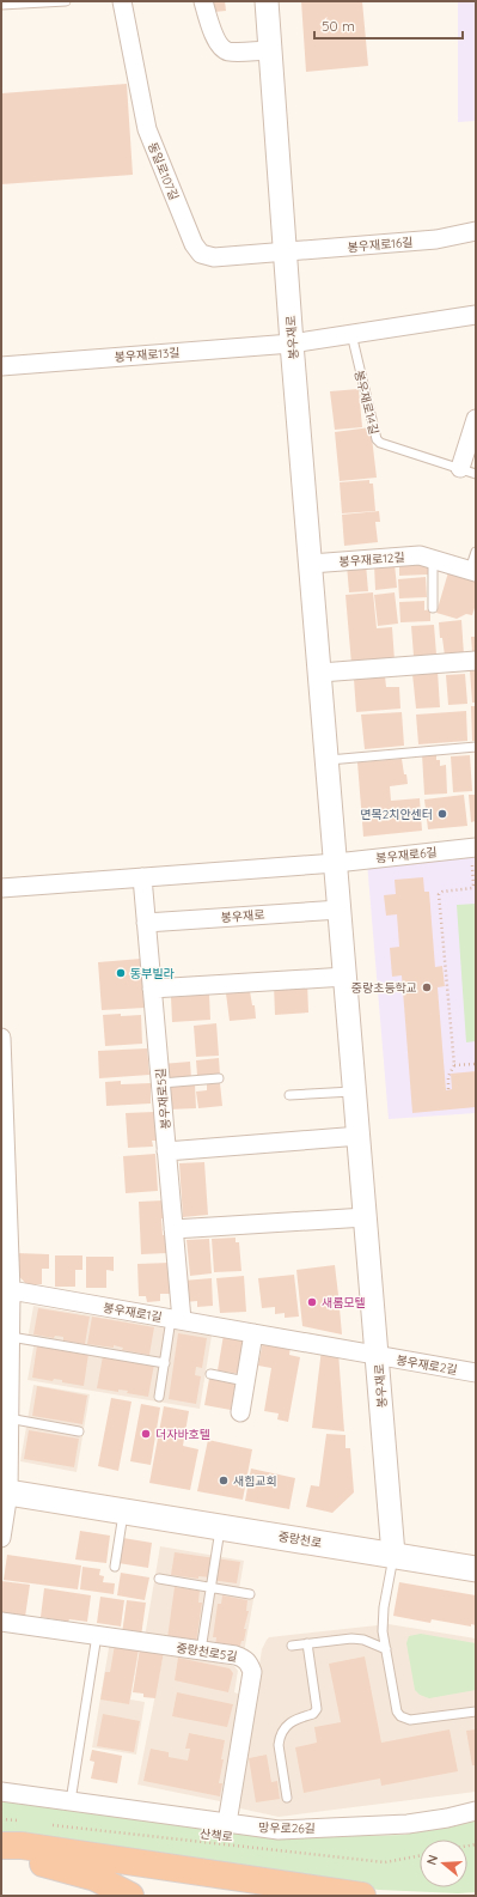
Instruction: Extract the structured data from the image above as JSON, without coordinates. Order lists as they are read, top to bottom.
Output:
{
  "streets": {
    "main road": ["중랑천로"],
    "street": [
      "동일로107길",
      "봉우재로16길",
      "봉우재로",
      "봉우재로13길",
      "봉우재로14길",
      "봉우재로12길",
      "봉우재로6길",
      "봉우재로5길",
      "봉우재로1길",
      "봉우재로2길",
      "중랑천로5길",
      "망우로26길"
    ],
    "path": ["산책로"]
  },
  "crossings": [
    ["동일로107길", "봉우재로16길"],
    ["동일로107길", "봉우재로"],
    ["봉우재로16길", "봉우재로"],
    ["봉우재로", "봉우재로13길"],
    ["봉우재로", "봉우재로12길"],
    ["봉우재로", "봉우재로6길"],
    ["봉우재로", "봉우재로5길"],
    ["봉우재로", "봉우재로1길"],
    ["봉우재로", "봉우재로2길"],
    ["봉우재로", "중랑천로"],
    ["봉우재로5길", "봉우재로1길"],
    ["봉우재로1길", "봉우재로2길"],
    ["중랑천로5길", "망우로26길"]
  ],
  "places": [
    "면목2치안센터",
    "동부빌라",
    "중랑초등학교",
    "새롬모텔",
    "더자바호텔",
    "새힘교회"
  ],
  "scale_bar": "50 m",
  "north": "left"
}
